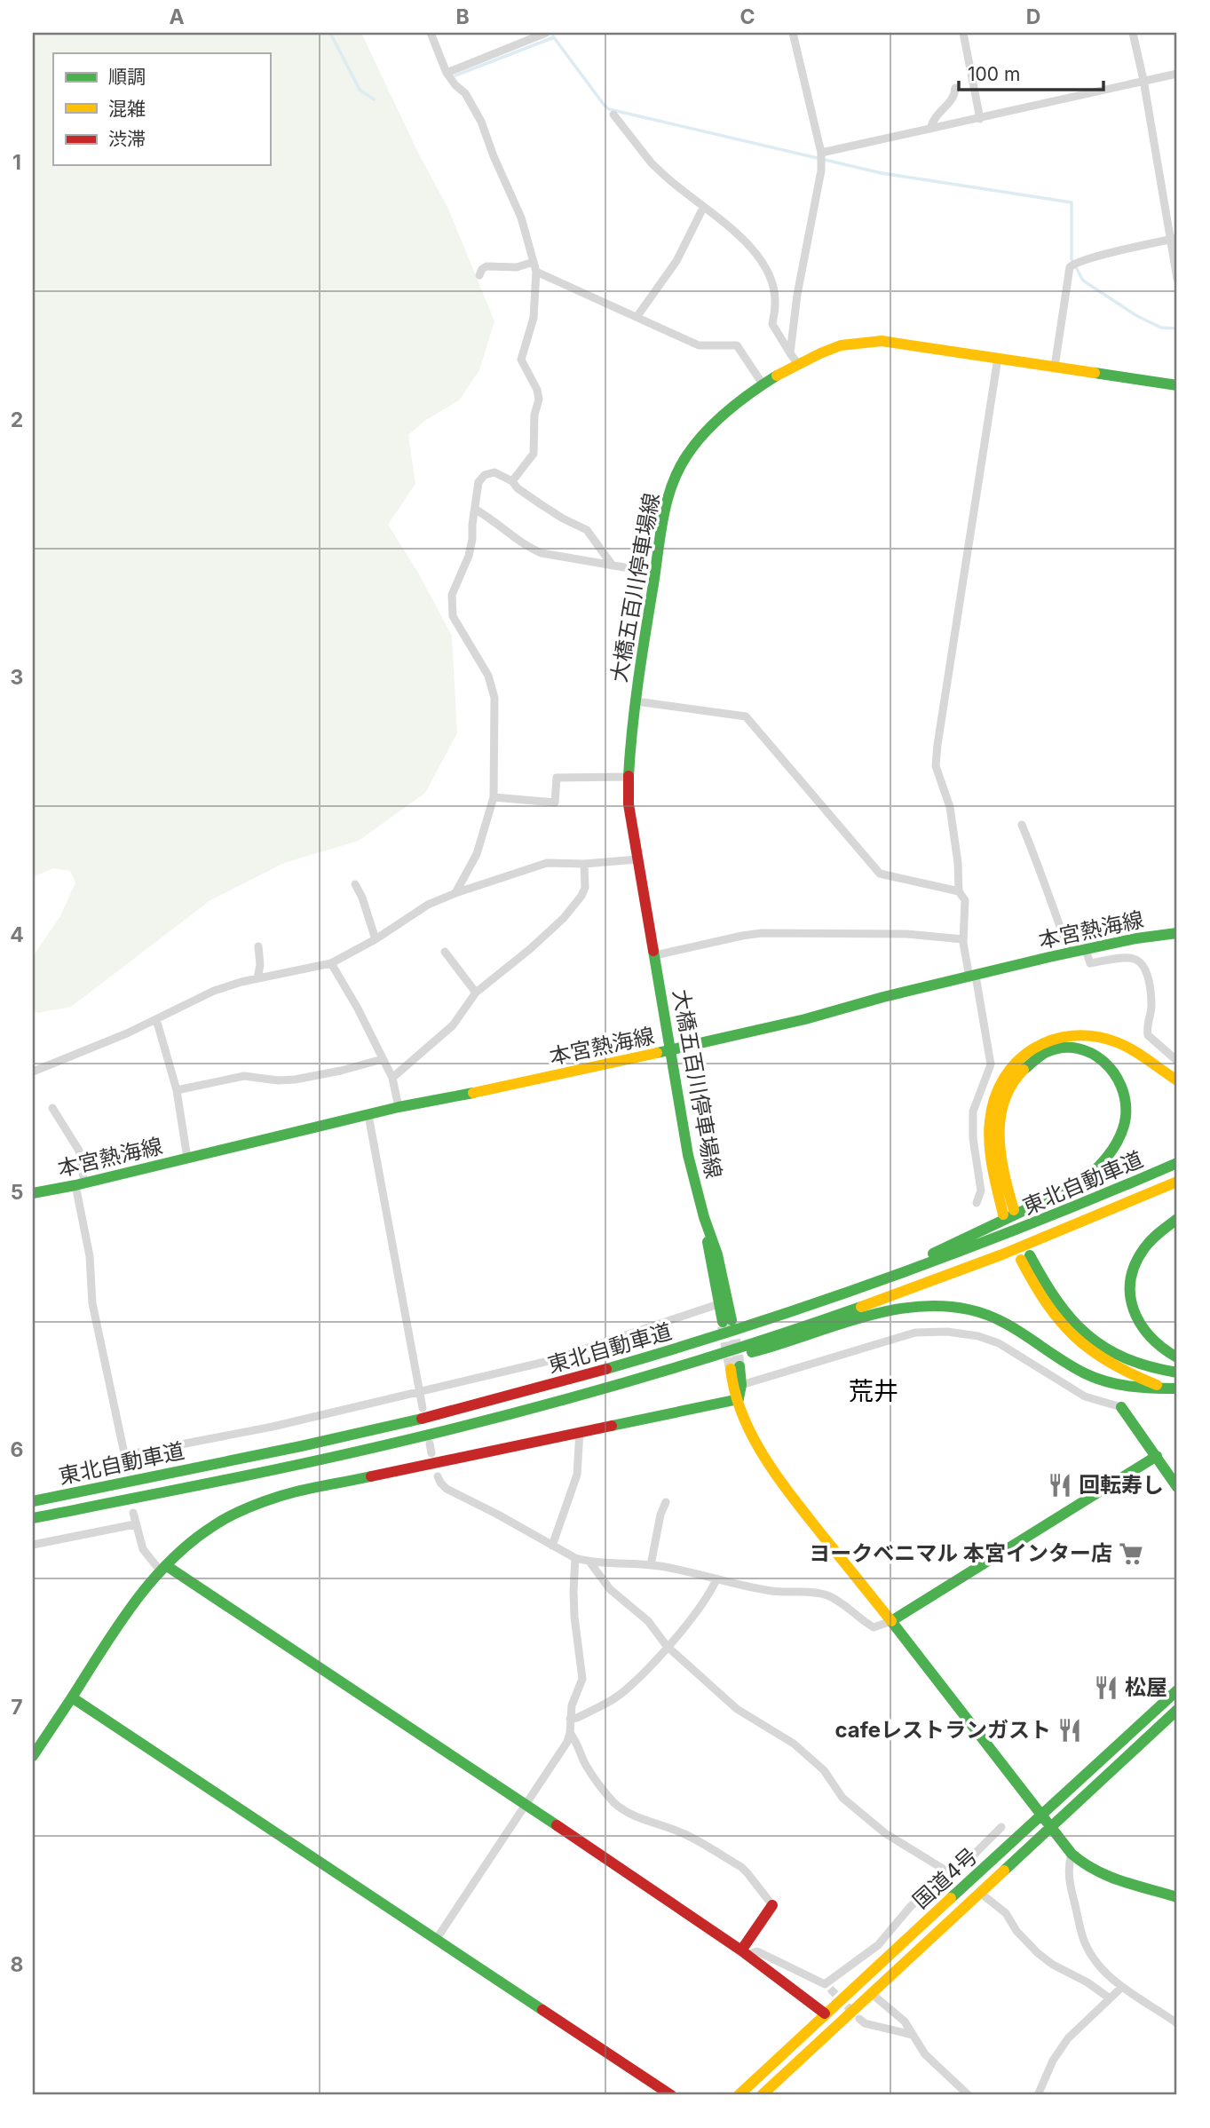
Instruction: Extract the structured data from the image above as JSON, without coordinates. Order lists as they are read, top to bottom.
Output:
{
  "streets": {
    "main road": [
      "大橋五百川停車場線",
      "本宮熱海線",
      "東北自動車道",
      "国道4号"
    ]
  },
  "crossings": [
    ["大橋五百川停車場線", "本宮熱海線"]
  ],
  "districts": ["荒井"],
  "places": {
    "restaurant": ["回転寿し", "松屋", "cafeレストランガスト"],
    "supermarket": ["ヨークベニマル 本宮インター店"]
  },
  "legend": ["順調", "混雑", "渋滞"],
  "scale_bar": "100 m",
  "grid": {
    "columns": [
      "A",
      "B",
      "C",
      "D"
    ],
    "rows": [
      "1",
      "2",
      "3",
      "4",
      "5",
      "6",
      "7",
      "8"
    ]
  }
}
